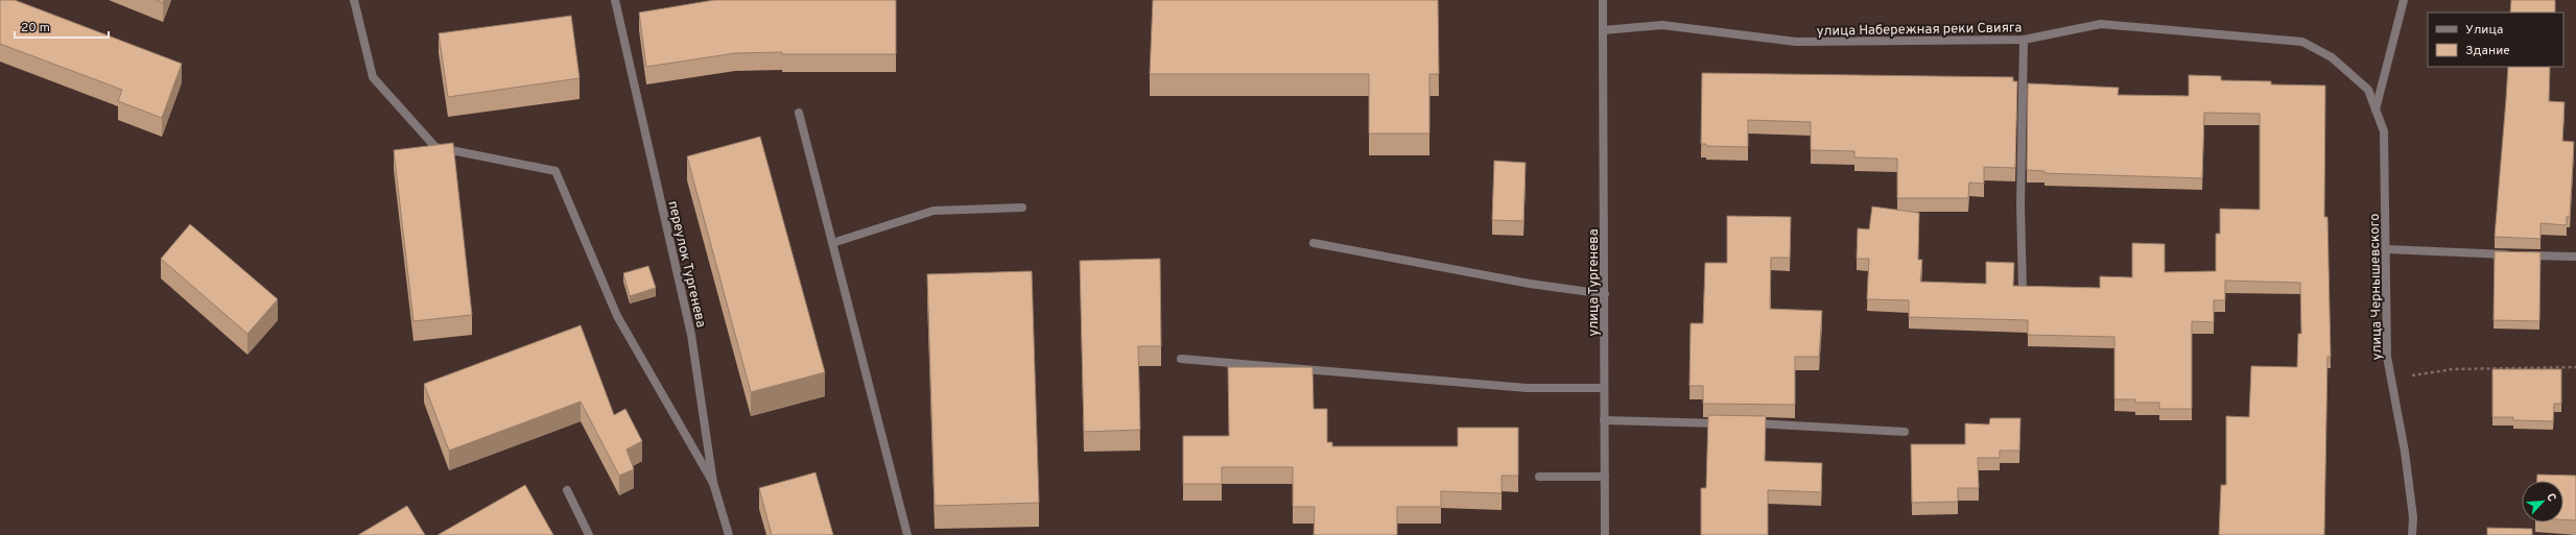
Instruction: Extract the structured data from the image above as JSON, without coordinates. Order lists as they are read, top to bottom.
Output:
{
  "streets": {
    "street": [
      "улица Набережная реки Свияга",
      "переулок Тургенева",
      "улица Тургенева",
      "улица Чернышевского"
    ]
  },
  "crossings": [
    ["улица Набережная реки Свияга", "улица Тургенева"],
    ["улица Набережная реки Свияга", "улица Чернышевского"]
  ],
  "legend": ["Улица", "Здание"],
  "scale_bar": "20 m",
  "north": "top right"
}
